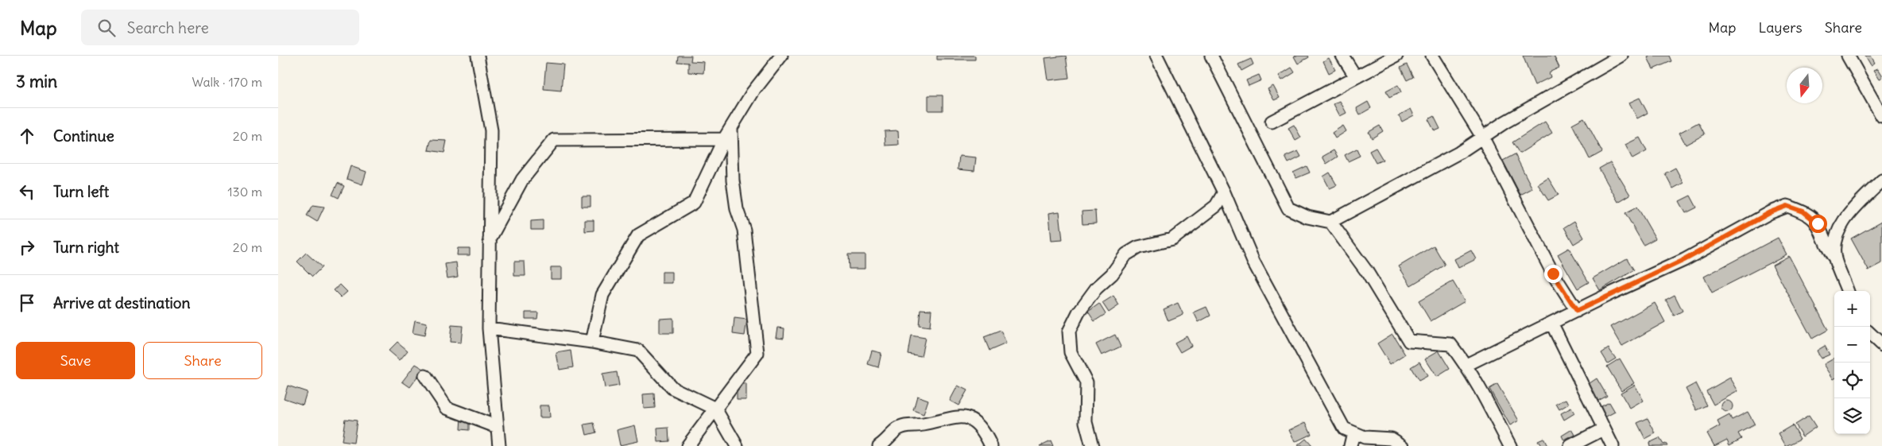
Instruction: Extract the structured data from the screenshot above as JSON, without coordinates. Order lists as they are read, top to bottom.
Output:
{
  "north": "bottom",
  "page": {
    "header": "Map",
    "search": "Search here",
    "nav": ["Map", "Layers", "Share"],
    "heading": ["3 min", "Walk · 170 m"],
    "list": [
      ["Continue", "20 m"],
      ["Turn left", "130 m"],
      ["Turn right", "20 m"],
      "Arrive at destination"
    ],
    "map_buttons": ["+", "−"],
    "buttons": ["Save", "Share"]
  }
}
